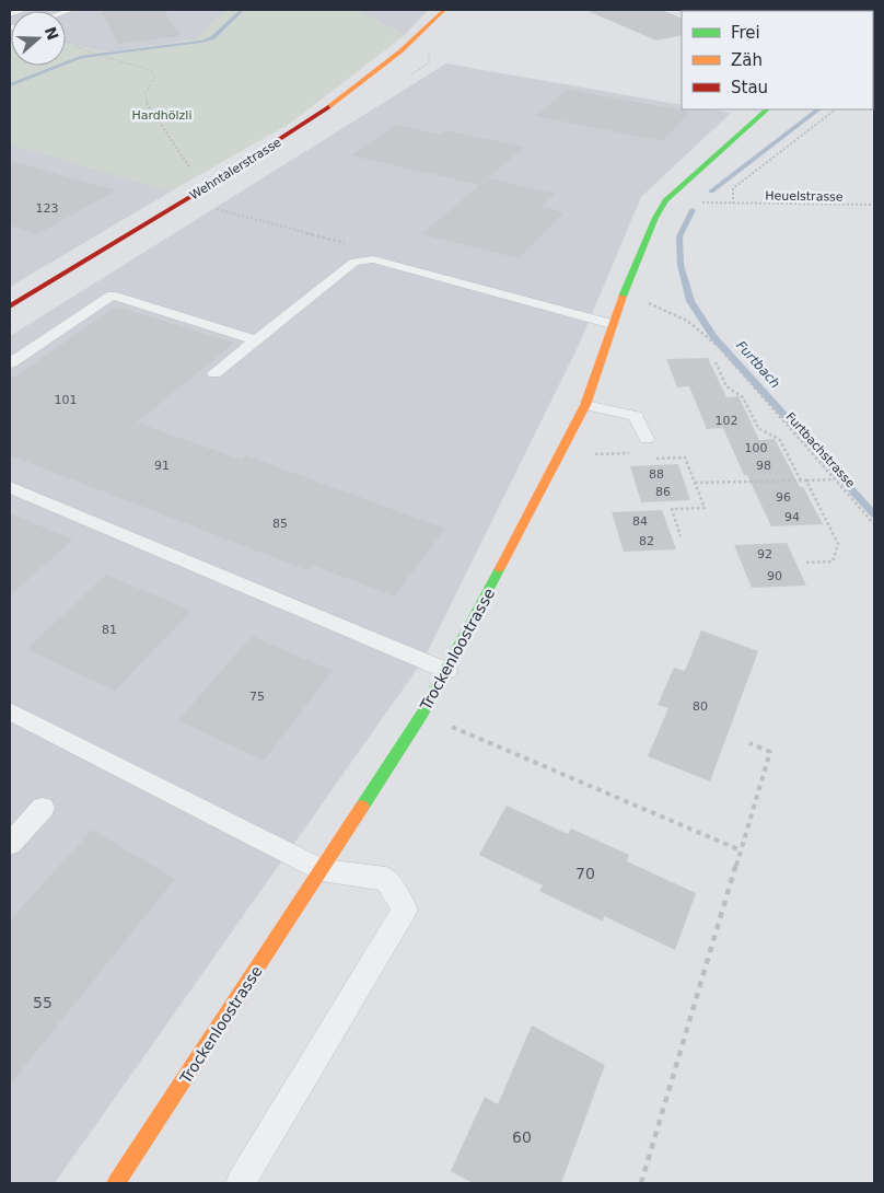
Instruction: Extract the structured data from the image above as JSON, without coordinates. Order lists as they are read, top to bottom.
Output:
{
  "streets": {
    "street": ["Wehntalerstrasse", "Trockenloostrasse"],
    "path": ["Heuelstrasse", "Furtbachstrasse"]
  },
  "crossings": [
    ["Furtbachstrasse", "Trockenloostrasse"]
  ],
  "water": ["Furtbach"],
  "parks": ["Hardhölzli"],
  "house_numbers": [
    "123",
    "101",
    "102",
    "100",
    "91",
    "98",
    "88",
    "86",
    "96",
    "94",
    "84",
    "85",
    "82",
    "92",
    "90",
    "81",
    "75",
    "80",
    "70",
    "55",
    "60"
  ],
  "legend": ["Frei", "Zäh", "Stau"],
  "north": "right"
}
